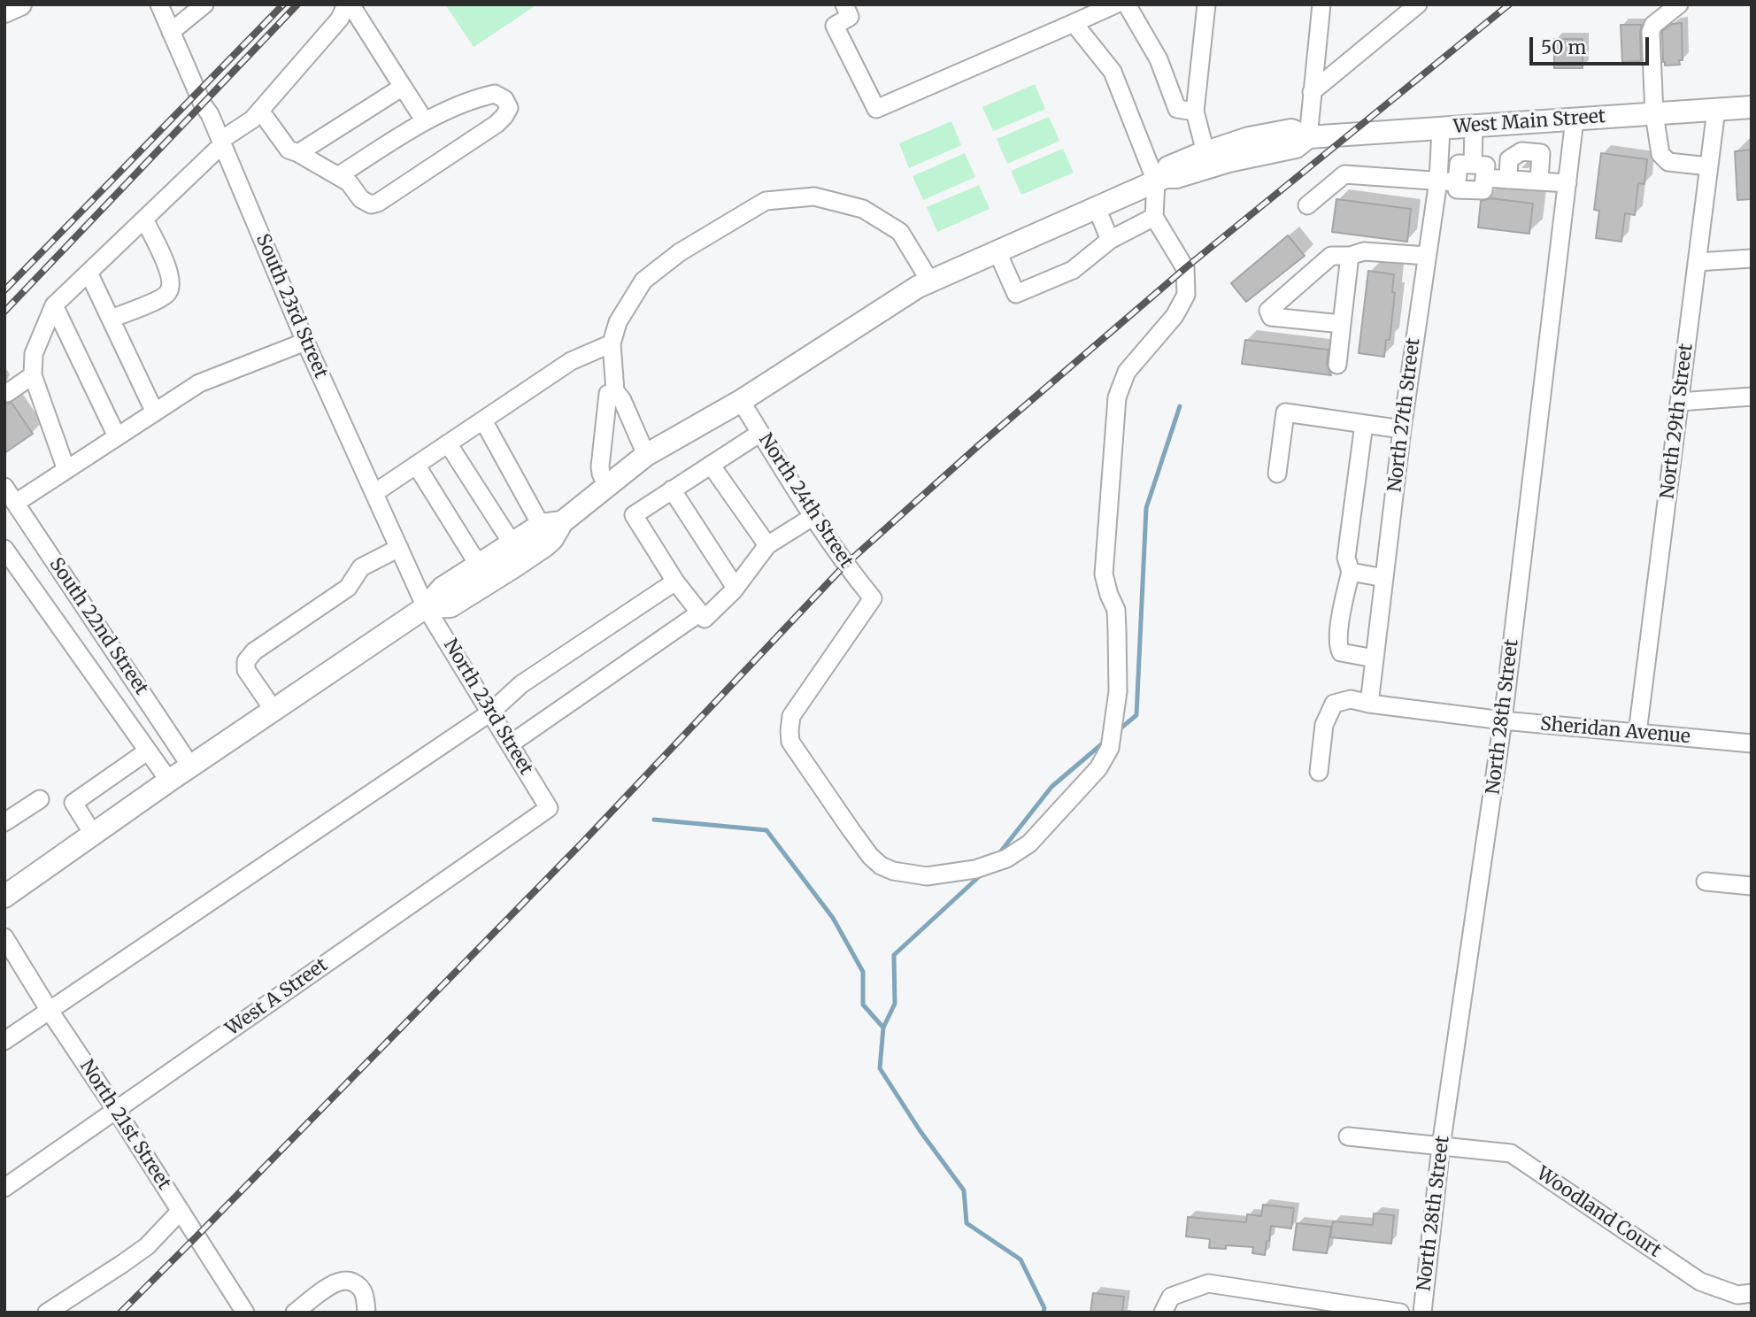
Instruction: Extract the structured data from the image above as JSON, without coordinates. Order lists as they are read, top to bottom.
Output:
{
  "streets": {
    "main road": ["West Main Street"],
    "street": [
      "South 23rd Street",
      "North 27th Street",
      "North 29th Street",
      "North 24th Street",
      "South 22nd Street",
      "North 23rd Street",
      "North 28th Street",
      "Sheridan Avenue",
      "West A Street",
      "North 21st Street",
      "Woodland Court"
    ]
  },
  "crossings": [
    ["West Main Street", "North 27th Street"],
    ["West Main Street", "North 29th Street"],
    ["West Main Street", "North 28th Street"],
    ["South 23rd Street", "North 23rd Street"],
    ["North 27th Street", "Sheridan Avenue"],
    ["North 29th Street", "Sheridan Avenue"],
    ["North 23rd Street", "West A Street"],
    ["North 28th Street", "Sheridan Avenue"],
    ["North 28th Street", "Woodland Court"],
    ["West A Street", "North 21st Street"]
  ],
  "scale_bar": "50 m"
}
